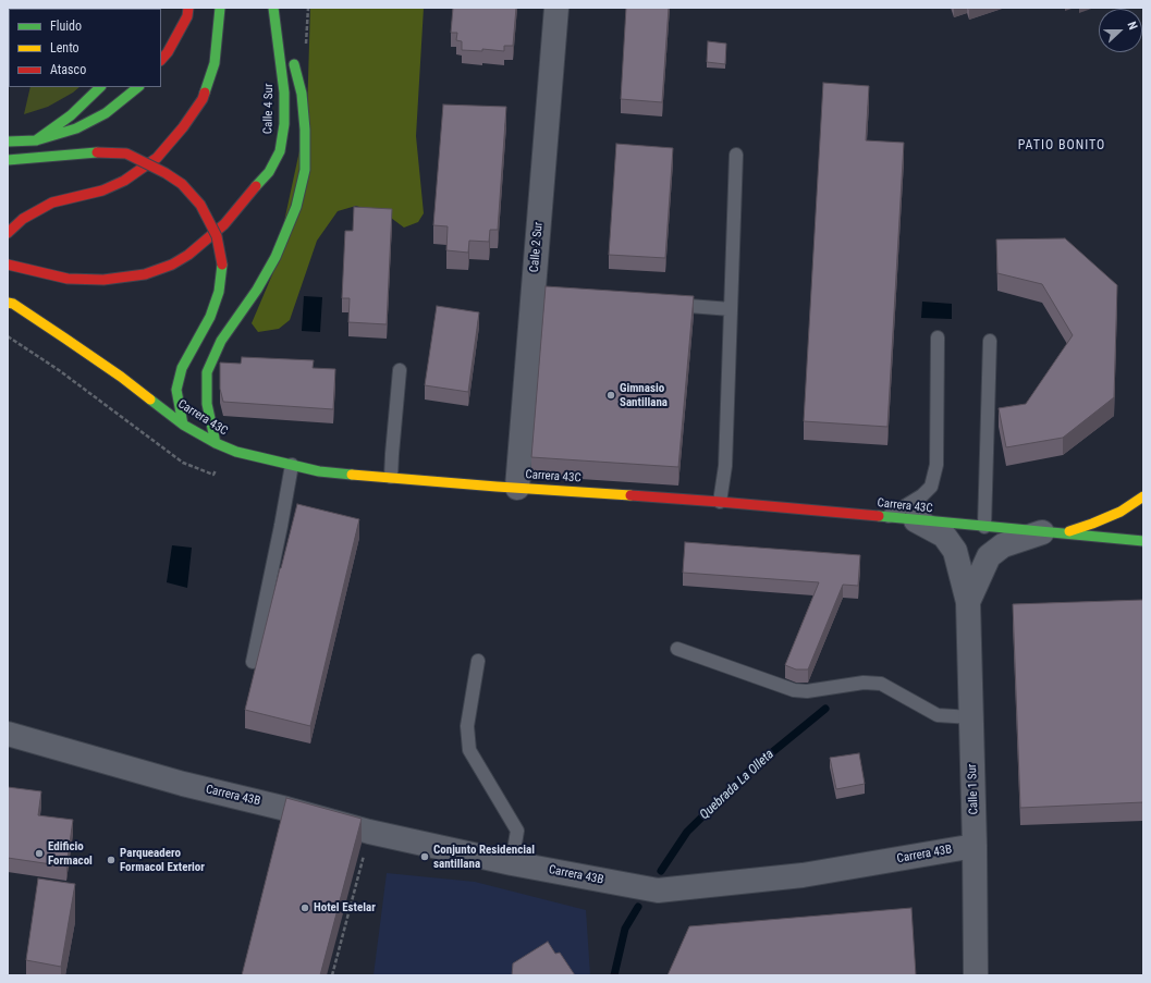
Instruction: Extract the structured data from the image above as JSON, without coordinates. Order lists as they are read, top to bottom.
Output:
{
  "streets": {
    "main road": ["Calle 4 Sur", "Carrera 43C", "Calle 1 Sur"],
    "street": ["Calle 2 Sur", "Carrera 43B"]
  },
  "crossings": [
    ["Calle 2 Sur", "Carrera 43C"],
    ["Carrera 43C", "Calle 1 Sur"],
    ["Calle 1 Sur", "Carrera 43B"]
  ],
  "districts": ["PATIO BONITO"],
  "water": ["Quebrada La Olleta"],
  "places": [
    "Gimnasio Santillana",
    "Edificio Formacol",
    "Conjunto Residencial santillana",
    "Parqueadero Formacol Exterior",
    "Hotel Estelar"
  ],
  "legend": ["Fluido", "Lento", "Atasco"],
  "north": "right"
}
